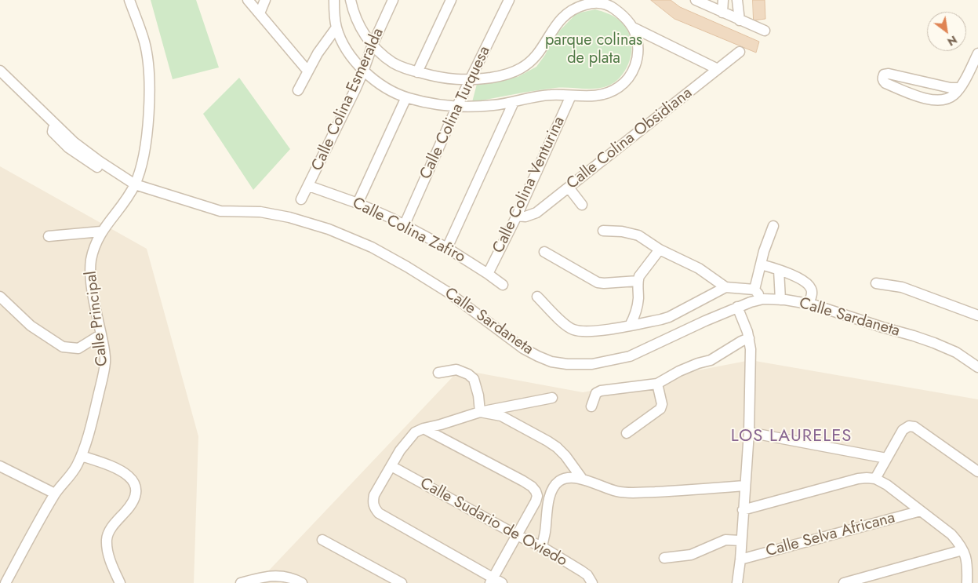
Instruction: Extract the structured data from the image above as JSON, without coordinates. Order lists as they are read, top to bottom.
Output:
{
  "streets": {
    "street": [
      "Calle Colina Esmeralda",
      "Calle Colina Turquesa",
      "Calle Colina Obsidiana",
      "Calle Colina Venturina",
      "Calle Colina Zafiro",
      "Calle Sardaneta",
      "Calle Principal",
      "Calle Sudario de Oviedo",
      "Calle Selva Africana"
    ]
  },
  "crossings": [
    ["Calle Colina Esmeralda", "Calle Colina Zafiro"],
    ["Calle Colina Turquesa", "Calle Colina Zafiro"],
    ["Calle Colina Obsidiana", "Calle Colina Venturina"],
    ["Calle Colina Venturina", "Calle Colina Zafiro"],
    ["Calle Sardaneta", "Calle Principal"]
  ],
  "districts": ["LOS LAURELES"],
  "parks": ["parque colinas de plata"],
  "north": "bottom right"
}
